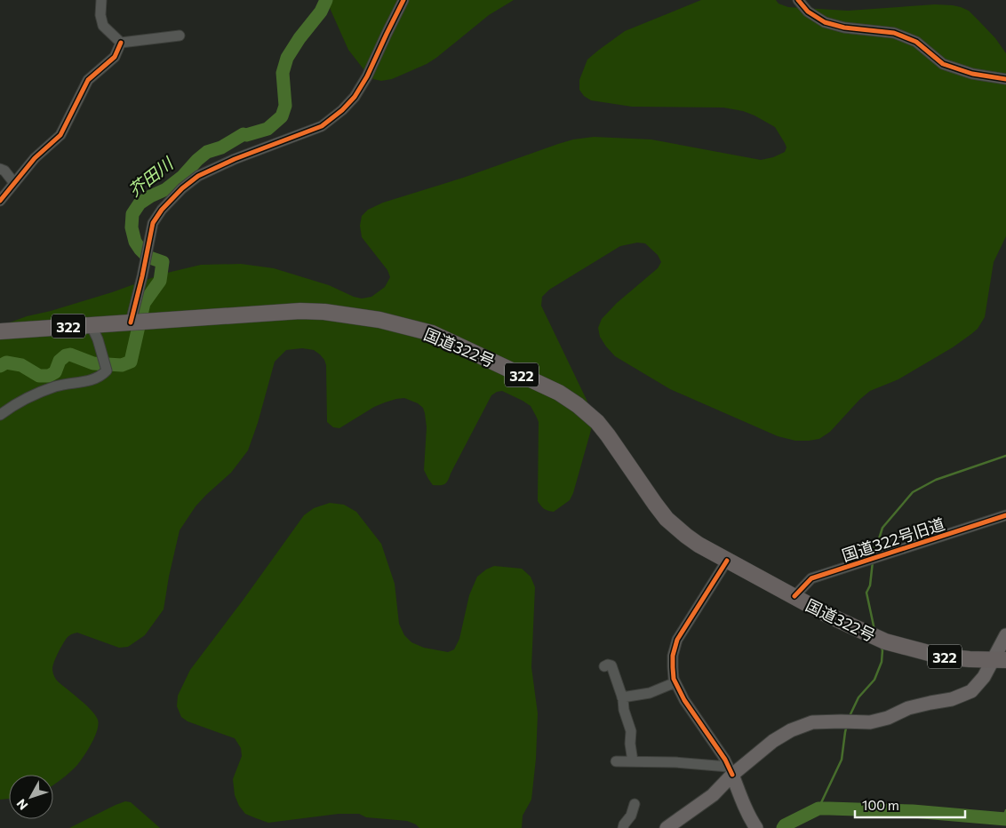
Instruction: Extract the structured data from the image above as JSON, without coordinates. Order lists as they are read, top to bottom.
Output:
{
  "streets": {
    "highway": ["322", "国道322号"],
    "street": ["国道322号旧道"]
  },
  "crossings": [
    ["国道322号", "国道322号旧道"]
  ],
  "water": ["芥田川"],
  "scale_bar": "100 m",
  "north": "bottom left"
}
